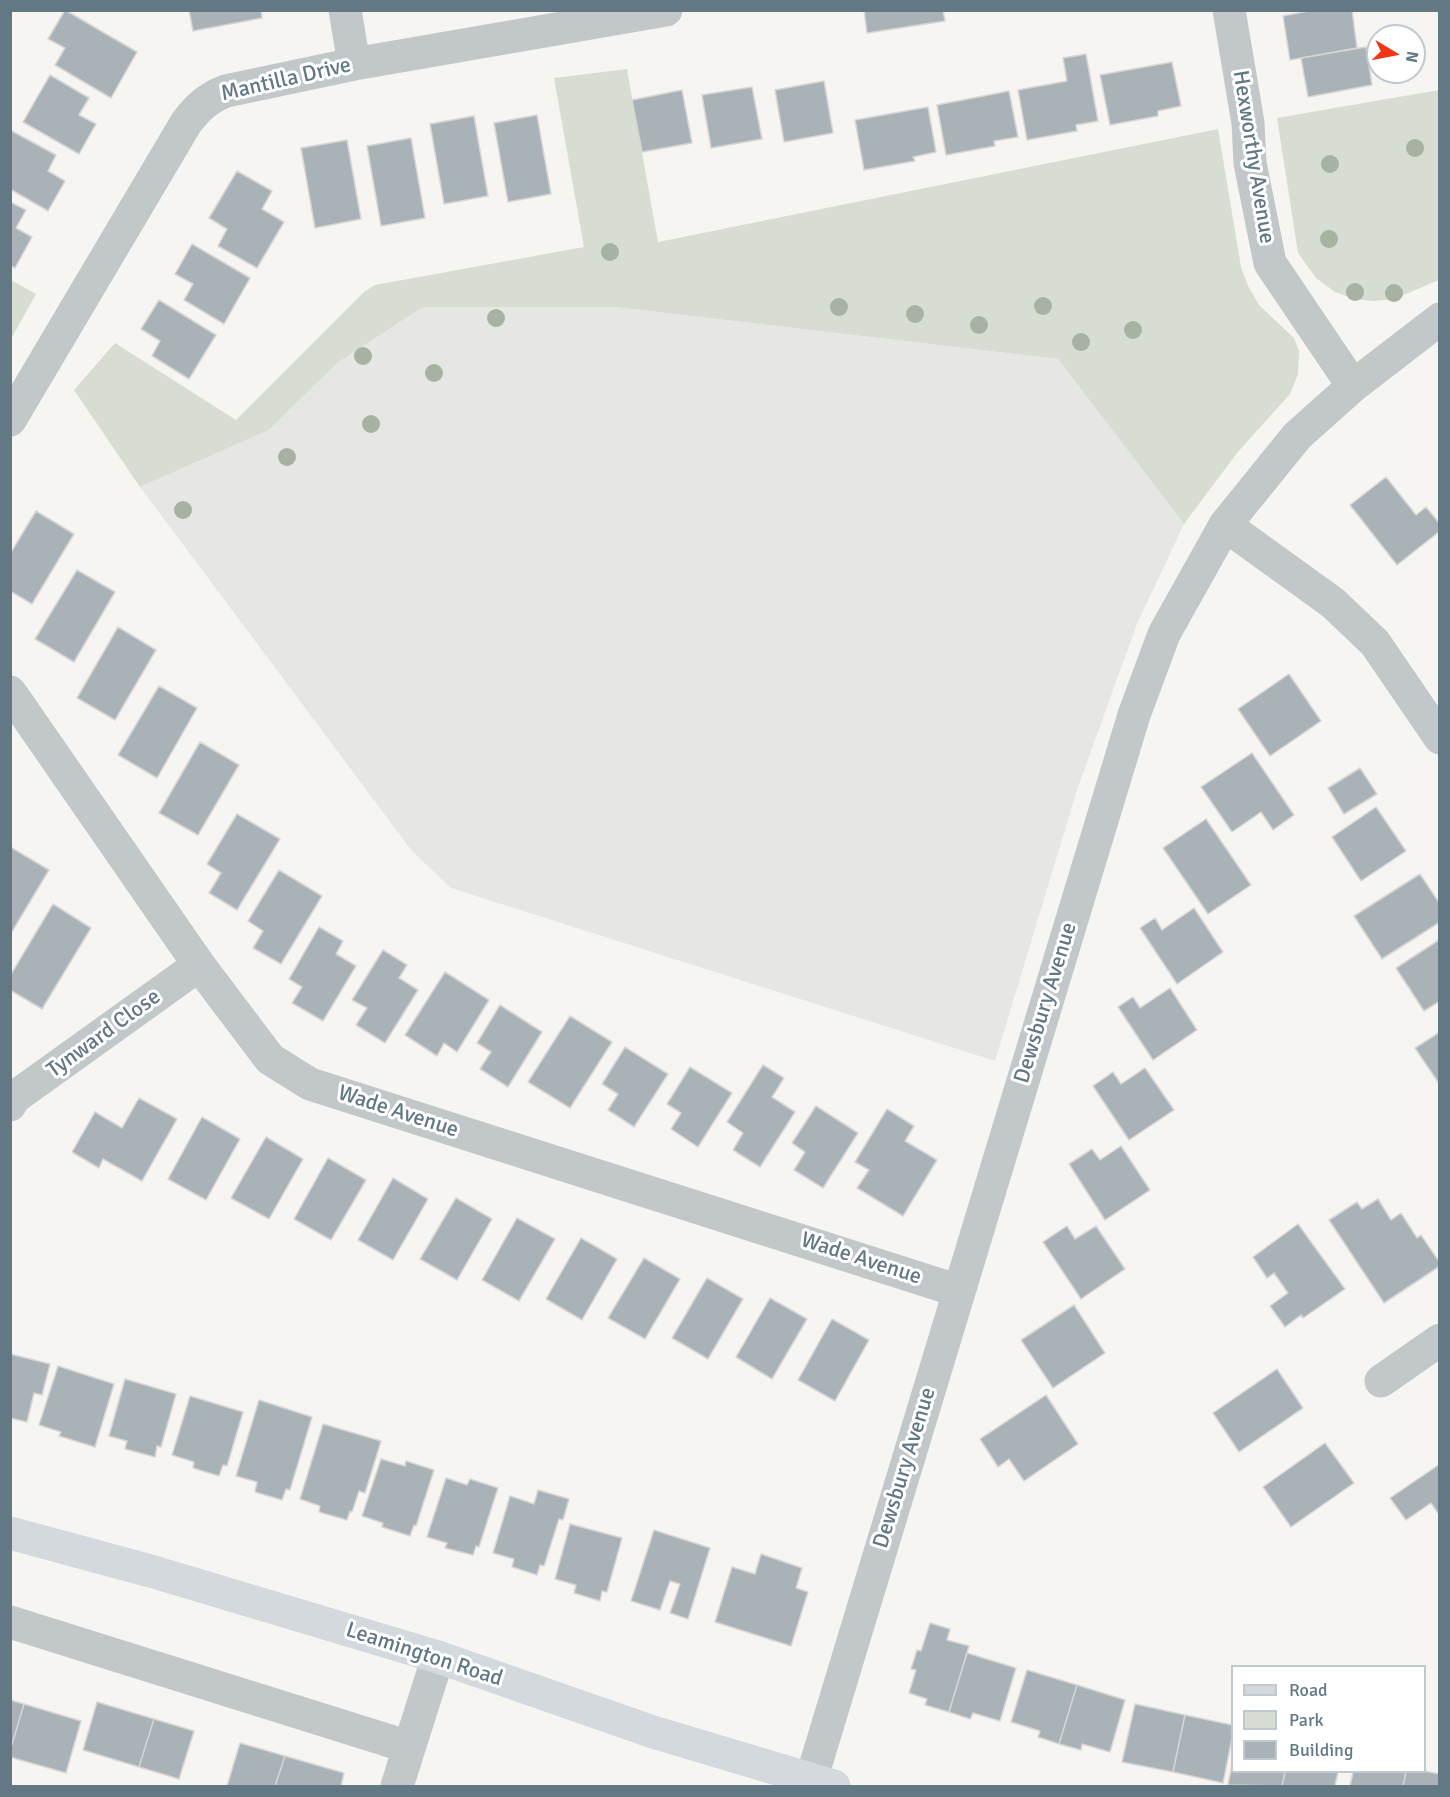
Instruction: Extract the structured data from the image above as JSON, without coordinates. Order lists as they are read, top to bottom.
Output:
{
  "streets": {
    "main road": ["Leamington Road"],
    "street": [
      "Mantilla Drive",
      "Hexworthy Avenue",
      "Dewsbury Avenue",
      "Tynward Close",
      "Wade Avenue"
    ]
  },
  "crossings": [
    ["Hexworthy Avenue", "Dewsbury Avenue"],
    ["Dewsbury Avenue", "Wade Avenue"],
    ["Dewsbury Avenue", "Leamington Road"],
    ["Tynward Close", "Wade Avenue"]
  ],
  "legend": ["Road", "Park", "Building"],
  "north": "right"
}
